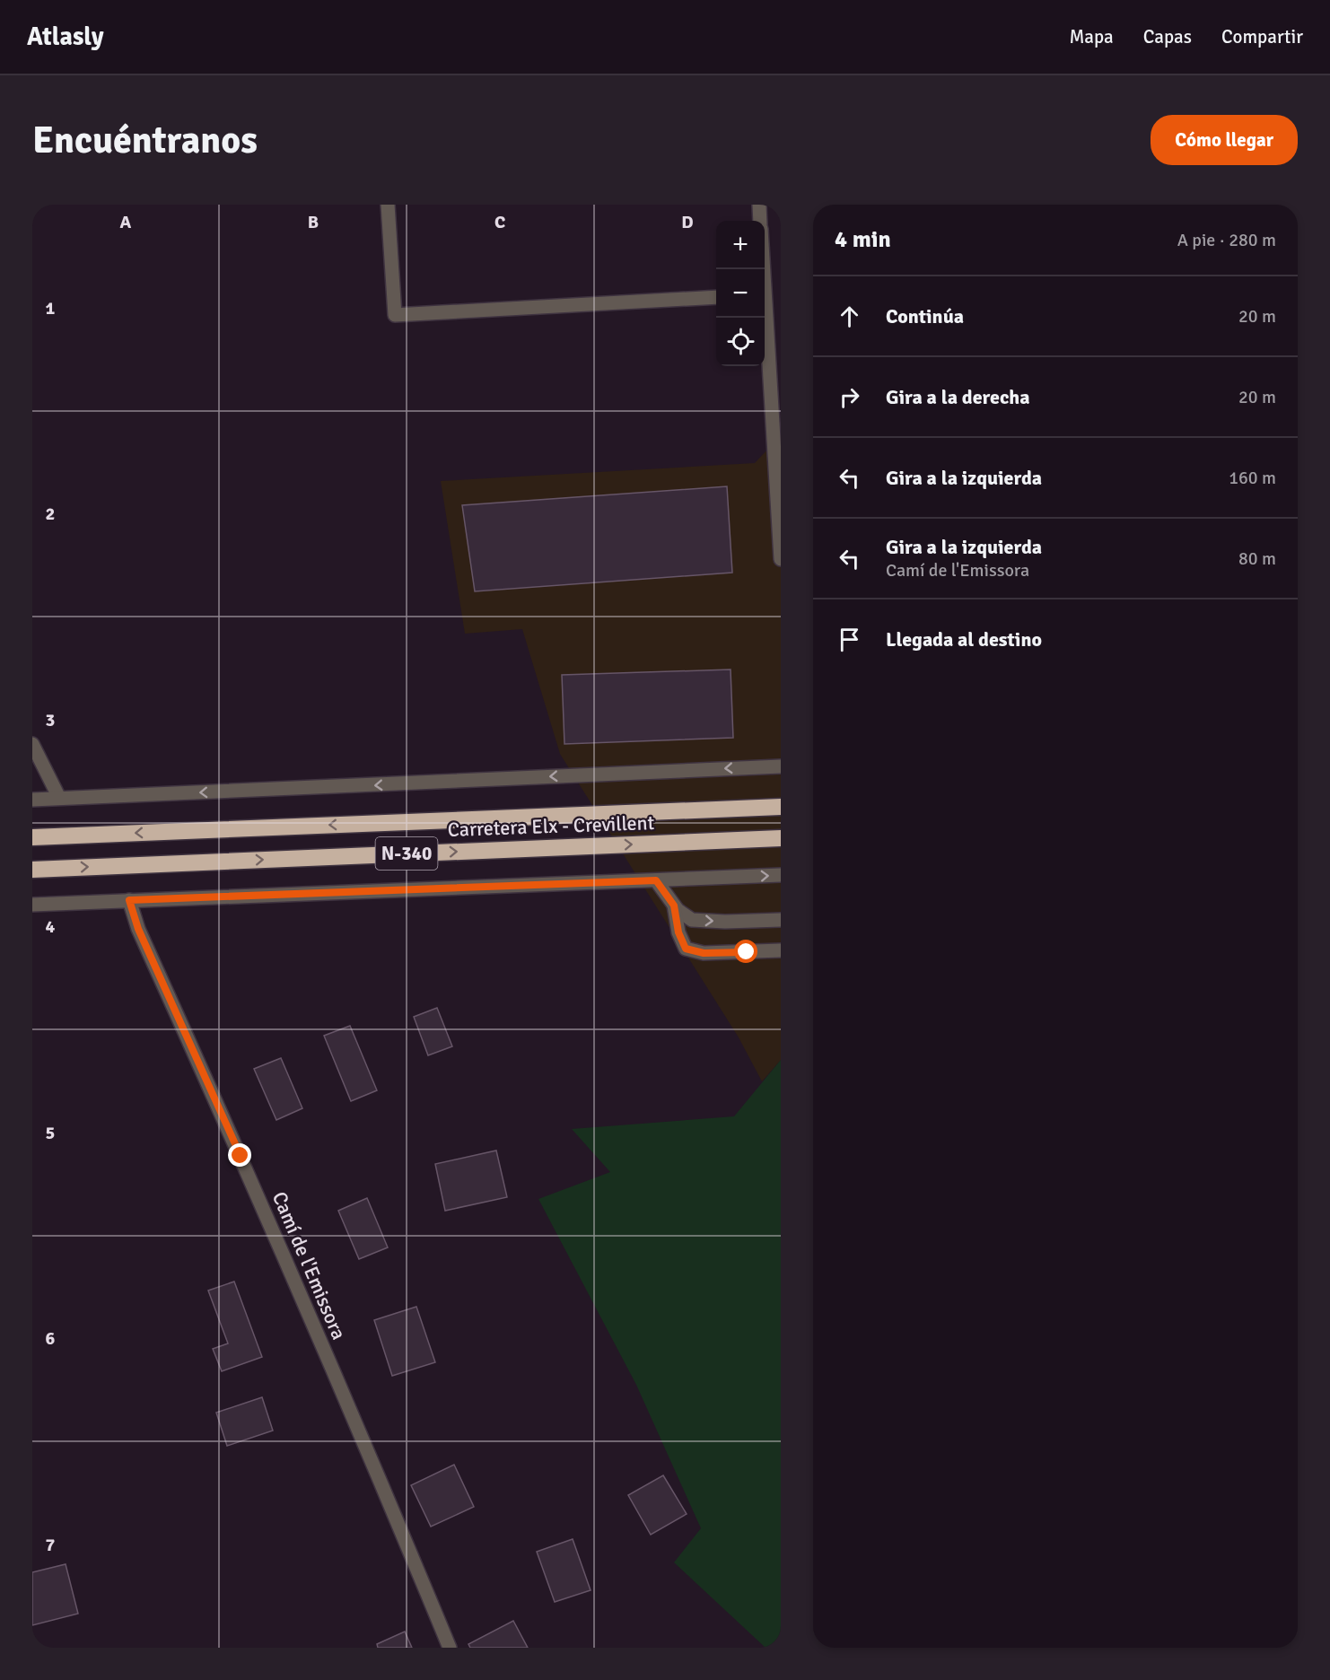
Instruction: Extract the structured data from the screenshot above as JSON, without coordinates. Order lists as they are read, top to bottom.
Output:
{
  "streets": {
    "highway": ["Carretera Elx - Crevillent", "N-340"],
    "street": ["Camí de l'Emissora"]
  },
  "page": {
    "header": "Atlasly",
    "nav": ["Mapa", "Capas", "Compartir"],
    "buttons": "Cómo llegar",
    "title": "Encuéntranos",
    "heading": ["4 min", "A pie · 280 m"],
    "map_buttons": ["+", "−"],
    "list": [
      ["Continúa", "20 m"],
      ["Gira a la derecha", "20 m"],
      ["Gira a la izquierda", "160 m"],
      ["Gira a la izquierda", "Camí de l'Emissora", "80 m"],
      "Llegada al destino"
    ]
  },
  "grid": {
    "columns": [
      "A",
      "B",
      "C",
      "D"
    ],
    "rows": [
      "1",
      "2",
      "3",
      "4",
      "5",
      "6",
      "7"
    ]
  }
}
